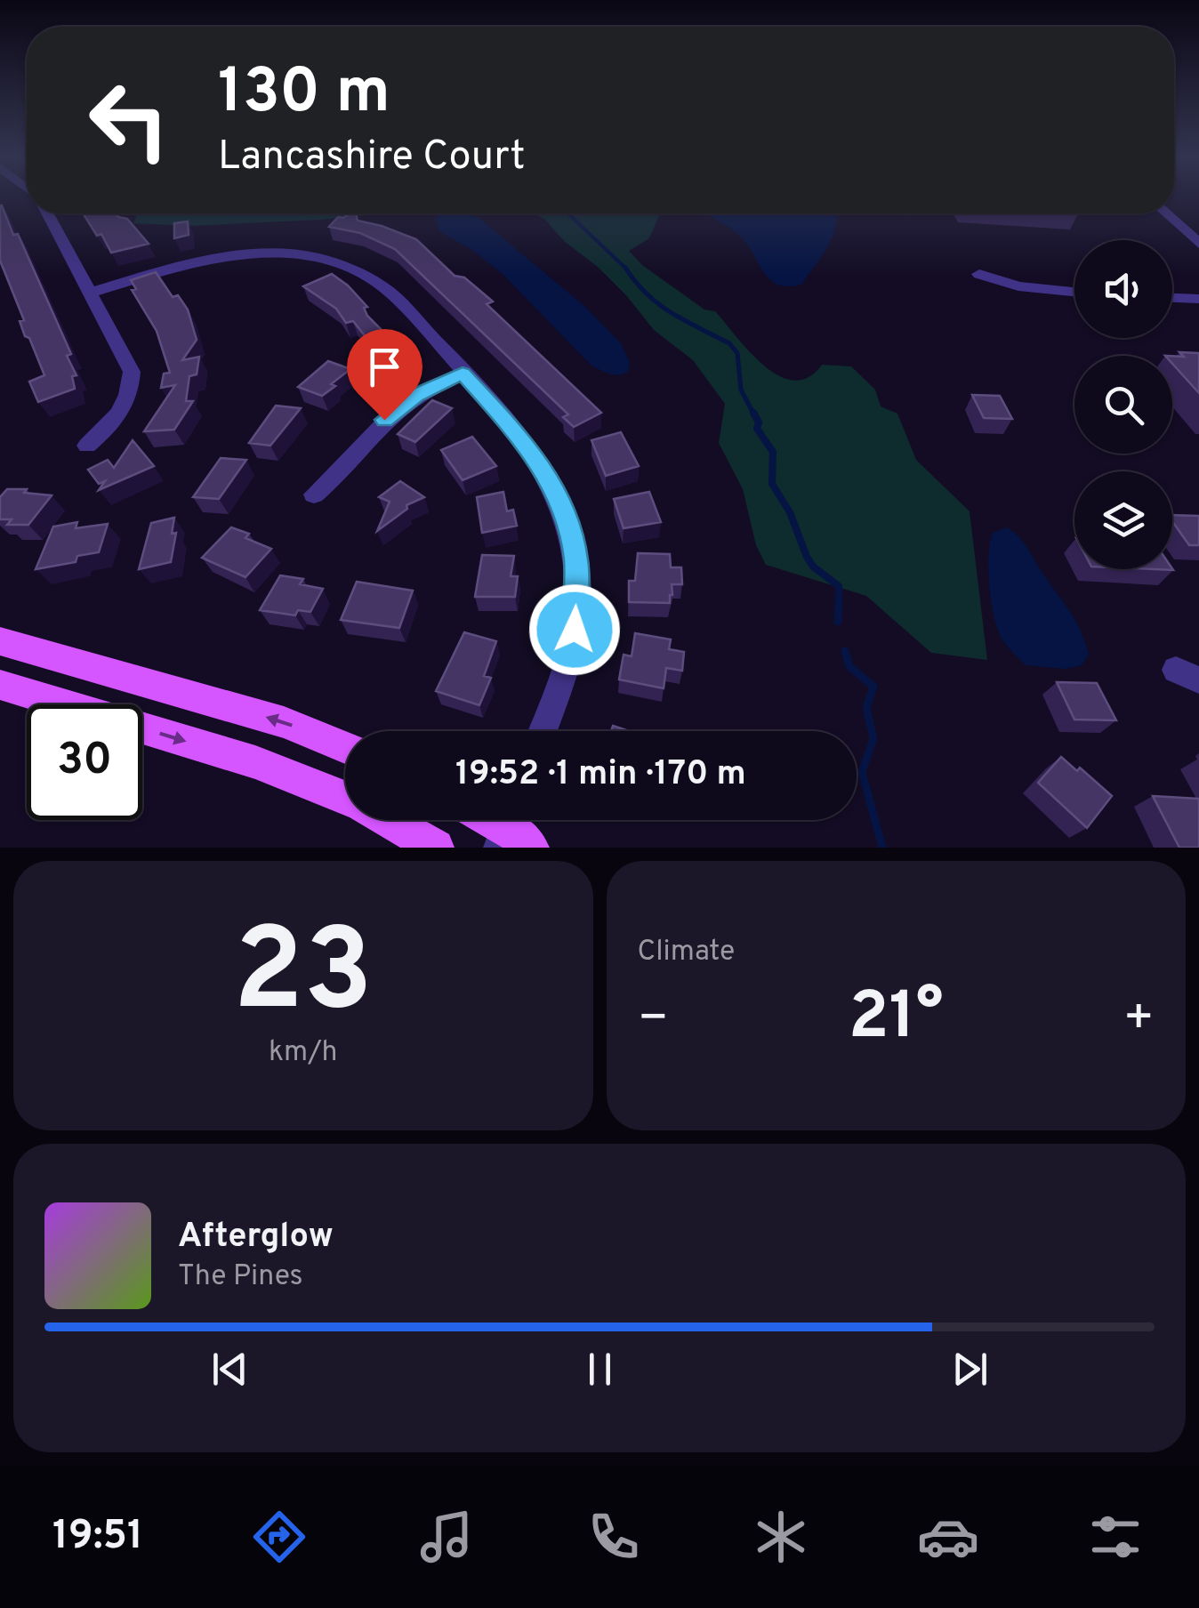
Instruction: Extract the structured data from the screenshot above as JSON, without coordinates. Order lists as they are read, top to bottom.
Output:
{
  "page": {
    "turn": ["130 m", "Lancashire Court"],
    "limit": "30",
    "trip": "19:52 · 1 min · 170 m",
    "tile": [
      ["23", "km/h"],
      "Climate"
    ],
    "heat": ["−", "21°", "+"],
    "song": ["Afterglow", "The Pines"],
    "tabs": "19:51"
  }
}
